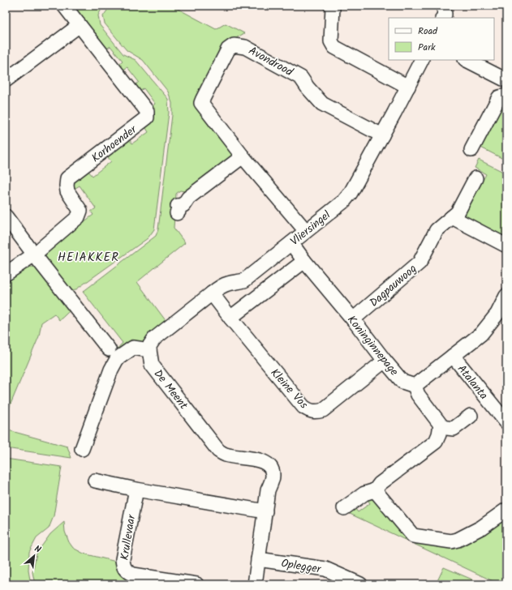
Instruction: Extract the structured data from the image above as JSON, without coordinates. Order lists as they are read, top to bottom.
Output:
{
  "streets": {
    "street": [
      "Avondrood",
      "Korhoender",
      "Vliersingel",
      "Dagpauwoog",
      "Koninginnepage",
      "Atalanta",
      "Kleine Vos",
      "De Meent",
      "Krullevaar",
      "Oplegger"
    ]
  },
  "crossings": [
    ["Avondrood", "Vliersingel"],
    ["Vliersingel", "Koninginnepage"],
    ["Vliersingel", "Kleine Vos"],
    ["Vliersingel", "De Meent"],
    ["Dagpauwoog", "Koninginnepage"],
    ["Koninginnepage", "Kleine Vos"]
  ],
  "districts": ["HEIAKKER"],
  "legend": ["Road", "Park"],
  "north": "top right"
}
